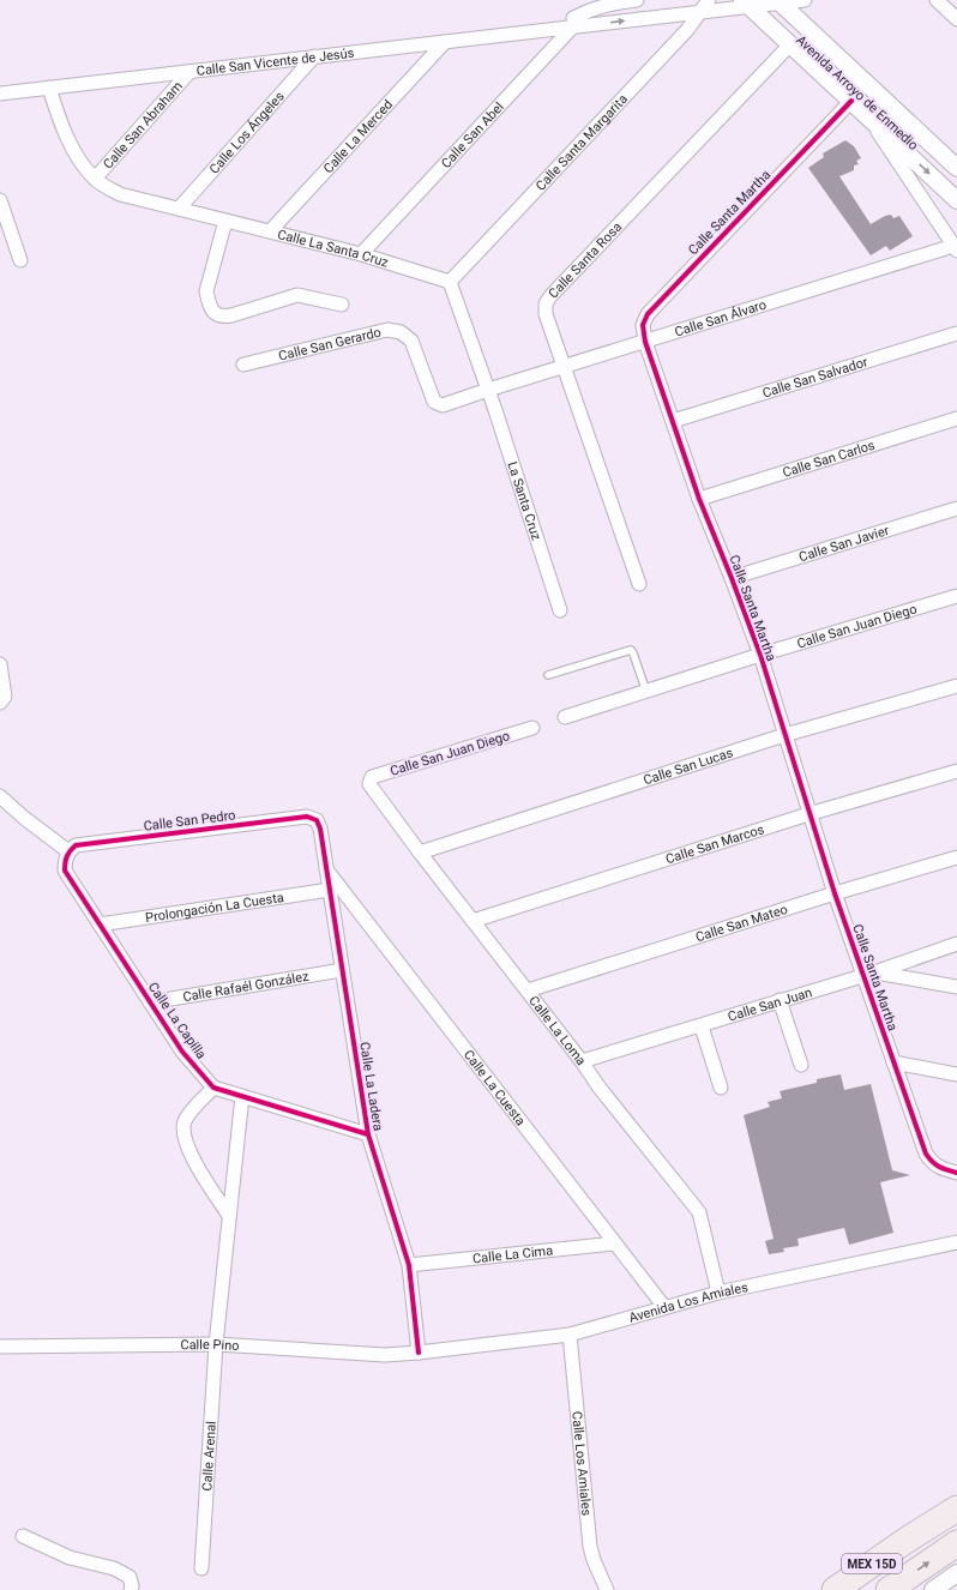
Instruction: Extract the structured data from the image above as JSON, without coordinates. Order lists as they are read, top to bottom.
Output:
{
  "streets": {
    "highway": ["MEX 15D"],
    "street": [
      "Calle San Vicente de Jesús",
      "Avenida Arroyo de Enmedio",
      "Calle San Abraham",
      "Calle Los Ángeles",
      "Calle San Abel",
      "Calle La Merced",
      "Calle Santa Margarita",
      "Calle Santa Martha",
      "Calle La Santa Cruz",
      "Calle Santa Rosa",
      "Calle San Álvaro",
      "Calle San Gerardo",
      "Calle San Salvador",
      "Calle San Carlos",
      "La Santa Cruz",
      "Calle San Javier",
      "Calle San Juan Diego",
      "Calle San Lucas",
      "Calle San Pedro",
      "Calle San Marcos",
      "Prolongación La Cuesta",
      "Calle San Mateo",
      "Calle Rafaél González",
      "Calle San Juan",
      "Calle La Capilla",
      "Calle La Loma",
      "Calle La Ladera",
      "Calle La Cuesta",
      "Calle La Cima",
      "Avenida Los Amiales",
      "Calle Pino",
      "Calle Arenal",
      "Calle Los Amiales"
    ]
  },
  "crossings": [
    ["Calle San Vicente de Jesús", "Avenida Arroyo de Enmedio"],
    ["Calle San Vicente de Jesús", "Calle San Abraham"],
    ["Calle San Vicente de Jesús", "Calle Los Ángeles"],
    ["Calle San Vicente de Jesús", "Calle San Abel"],
    ["Calle San Vicente de Jesús", "Calle La Merced"],
    ["Calle San Vicente de Jesús", "Calle Santa Margarita"],
    ["Avenida Arroyo de Enmedio", "Calle Santa Martha"],
    ["Avenida Arroyo de Enmedio", "Calle Santa Rosa"],
    ["Calle San Abraham", "Calle La Santa Cruz"],
    ["Calle Los Ángeles", "Calle La Santa Cruz"],
    ["Calle San Abel", "Calle La Santa Cruz"],
    ["Calle La Merced", "Calle La Santa Cruz"],
    ["Calle Santa Margarita", "Calle La Santa Cruz"],
    ["Calle Santa Martha", "Calle San Álvaro"],
    ["Calle Santa Martha", "Calle San Salvador"],
    ["Calle Santa Martha", "Calle San Carlos"],
    ["Calle Santa Martha", "Calle San Javier"],
    ["Calle Santa Martha", "Calle San Juan Diego"],
    ["Calle Santa Martha", "Calle San Lucas"],
    ["Calle Santa Martha", "Calle San Marcos"],
    ["Calle Santa Martha", "Calle San Mateo"],
    ["Calle Santa Martha", "Calle San Juan"],
    ["Calle Santa Rosa", "Calle San Álvaro"],
    ["Calle San Álvaro", "Calle San Gerardo"],
    ["Calle San Álvaro", "La Santa Cruz"],
    ["Calle San Juan Diego", "Calle La Loma"],
    ["Calle San Lucas", "Calle La Loma"],
    ["Calle San Pedro", "Calle La Capilla"],
    ["Calle San Pedro", "Calle La Ladera"],
    ["Calle San Marcos", "Calle La Loma"],
    ["Prolongación La Cuesta", "Calle La Capilla"],
    ["Prolongación La Cuesta", "Calle La Ladera"],
    ["Calle San Mateo", "Calle La Loma"],
    ["Calle Rafaél González", "Calle La Capilla"],
    ["Calle Rafaél González", "Calle La Ladera"],
    ["Calle San Juan", "Calle La Loma"],
    ["Calle La Loma", "Avenida Los Amiales"],
    ["Calle La Ladera", "Calle La Cuesta"],
    ["Calle La Ladera", "Calle La Cima"],
    ["Calle La Ladera", "Avenida Los Amiales"],
    ["Calle La Ladera", "Calle Pino"],
    ["Calle La Cuesta", "Calle La Cima"],
    ["Calle La Cuesta", "Avenida Los Amiales"],
    ["Avenida Los Amiales", "Calle Pino"],
    ["Avenida Los Amiales", "Calle Los Amiales"],
    ["Calle Pino", "Calle Arenal"]
  ]
}
